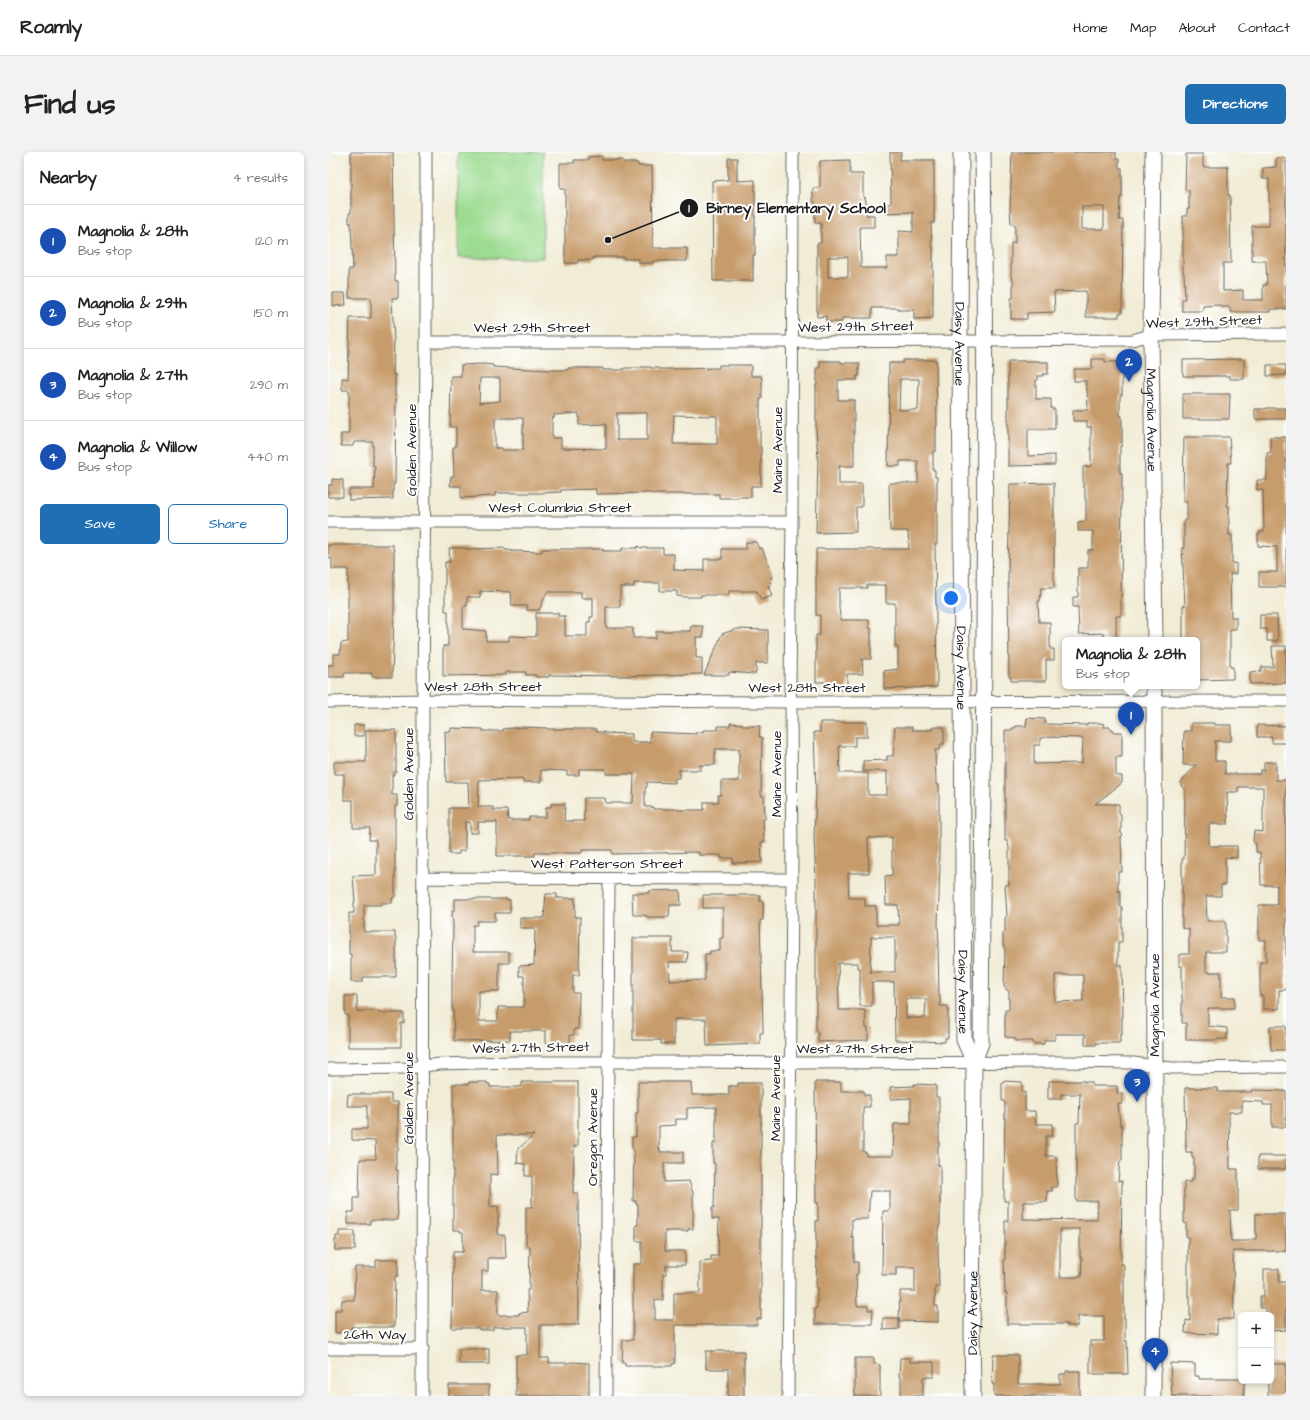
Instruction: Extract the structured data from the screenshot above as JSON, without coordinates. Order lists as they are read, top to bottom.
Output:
{
  "streets": {
    "street": [
      "West 29th Street",
      "Daisy Avenue",
      "Magnolia Avenue",
      "Golden Avenue",
      "Maine Avenue",
      "West Columbia Street",
      "West 28th Street",
      "West Patterson Street",
      "West 27th Street",
      "Oregon Avenue",
      "26th Way"
    ]
  },
  "crossings": [
    ["West 29th Street", "Daisy Avenue"],
    ["West 29th Street", "Magnolia Avenue"],
    ["West 29th Street", "Golden Avenue"],
    ["West 29th Street", "Maine Avenue"],
    ["Daisy Avenue", "West 28th Street"],
    ["Daisy Avenue", "West 27th Street"],
    ["Magnolia Avenue", "West 28th Street"],
    ["Magnolia Avenue", "West 27th Street"],
    ["Golden Avenue", "West Columbia Street"],
    ["Golden Avenue", "West 28th Street"],
    ["Golden Avenue", "West Patterson Street"],
    ["Golden Avenue", "West 27th Street"],
    ["Golden Avenue", "26th Way"],
    ["Maine Avenue", "West Columbia Street"],
    ["Maine Avenue", "West 28th Street"],
    ["Maine Avenue", "West Patterson Street"],
    ["Maine Avenue", "West 27th Street"],
    ["West Patterson Street", "Oregon Avenue"],
    ["West 27th Street", "Oregon Avenue"]
  ],
  "places": ["Birney Elementary School"],
  "page": {
    "header": "Roamly",
    "nav": [
      "Home",
      "Map",
      "About",
      "Contact"
    ],
    "buttons": [
      "Directions",
      ["Save", "Share"]
    ],
    "title": "Find us",
    "heading": ["Nearby", "4 results"],
    "list": [
      {
        "mark": "1",
        "name": "Magnolia & 28th",
        "note": "Bus stop",
        "value": "120 m"
      },
      {
        "mark": "2",
        "name": "Magnolia & 29th",
        "note": "Bus stop",
        "value": "150 m"
      },
      {
        "mark": "3",
        "name": "Magnolia & 27th",
        "note": "Bus stop",
        "value": "290 m"
      },
      {
        "mark": "4",
        "name": "Magnolia & Willow",
        "note": "Bus stop",
        "value": "440 m"
      }
    ],
    "pins": [
      "2",
      "1",
      "3",
      "4"
    ],
    "popup": ["Magnolia & 28th", "Bus stop"],
    "map_buttons": ["+", "−"]
  }
}
